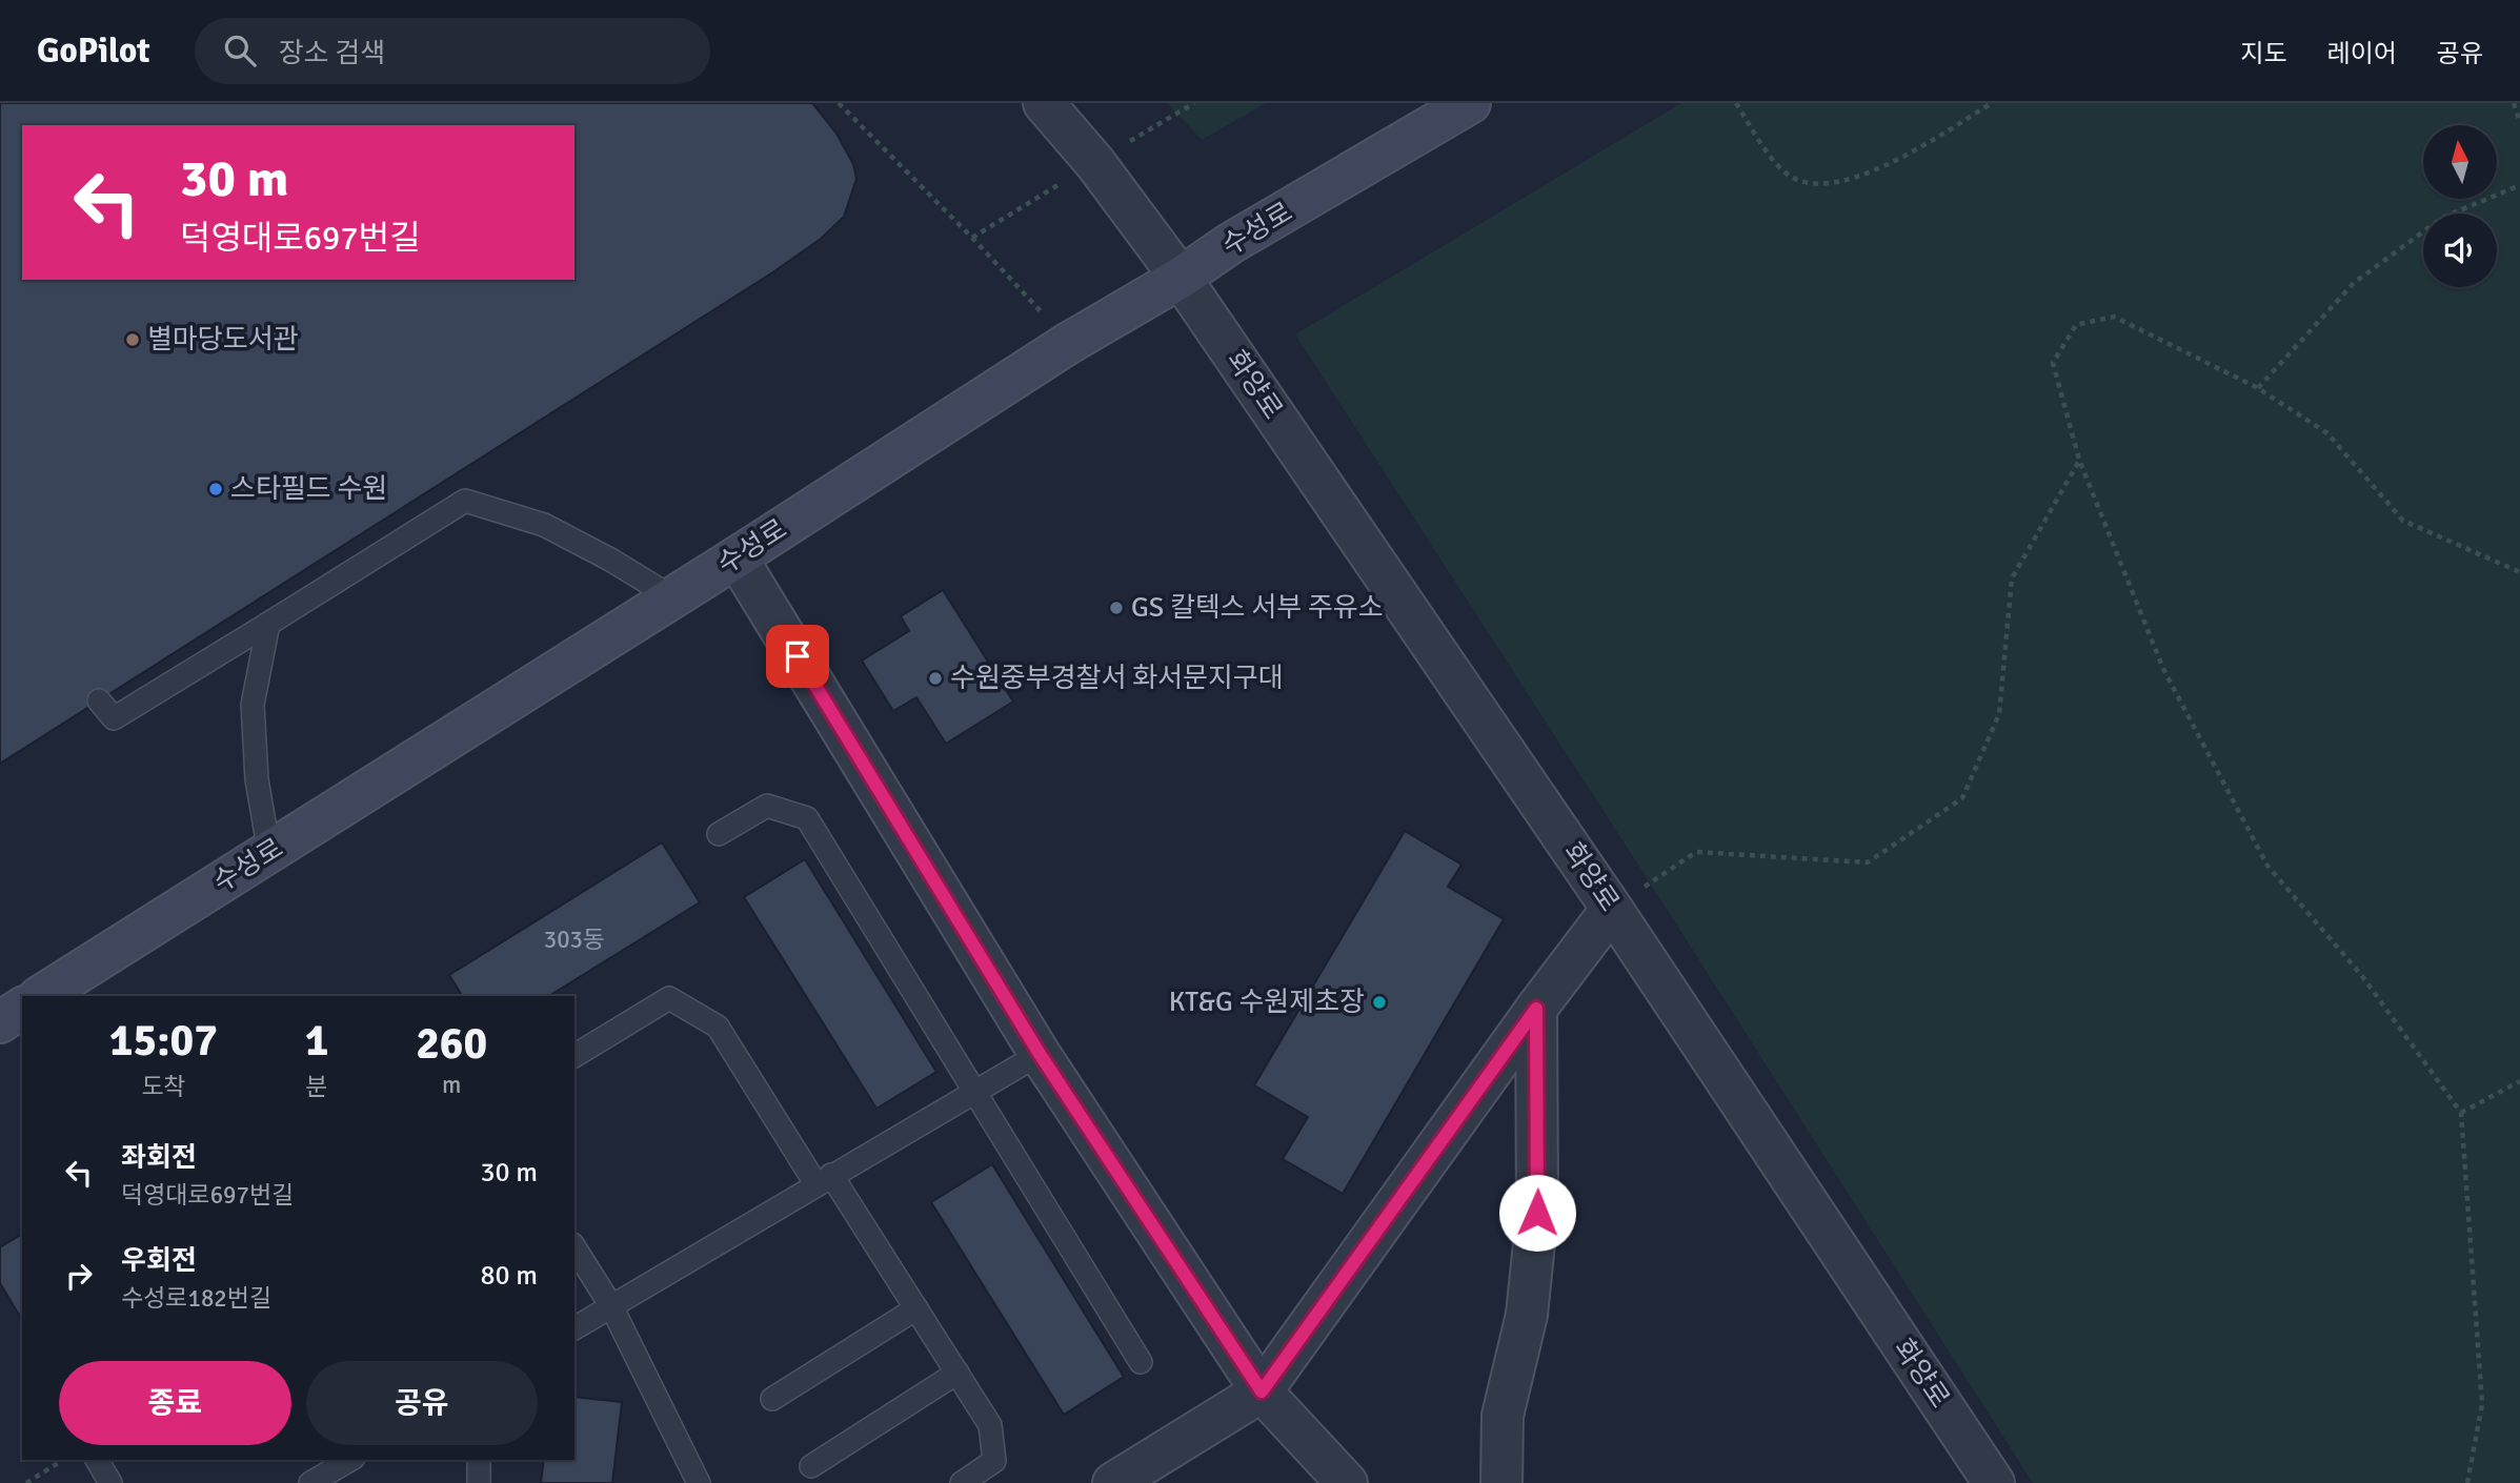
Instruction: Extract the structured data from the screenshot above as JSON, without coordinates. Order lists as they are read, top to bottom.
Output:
{
  "streets": {
    "main road": ["수성로"],
    "street": ["화양로"]
  },
  "crossings": [
    ["수성로", "화양로"]
  ],
  "places": [
    "별마당도서관",
    "스타필드 수원",
    "GS 칼텍스 서부 주유소",
    "수원중부경찰서 화서문지구대",
    "KT&G 수원제초장"
  ],
  "house_numbers": ["303동"],
  "north": "top",
  "page": {
    "header": "GoPilot",
    "search": "장소 검색",
    "nav": ["지도", "레이어", "공유"],
    "turn": ["30 m", "덕영대로697번길"],
    "eta": [
      "15:07",
      "도착",
      "1",
      "분",
      "260",
      "m"
    ],
    "list": [
      {
        "name": "좌회전",
        "note": "덕영대로697번길",
        "value": "30 m"
      },
      {
        "name": "우회전",
        "note": "수성로182번길",
        "value": "80 m"
      }
    ],
    "buttons": ["종료", "공유"]
  }
}
